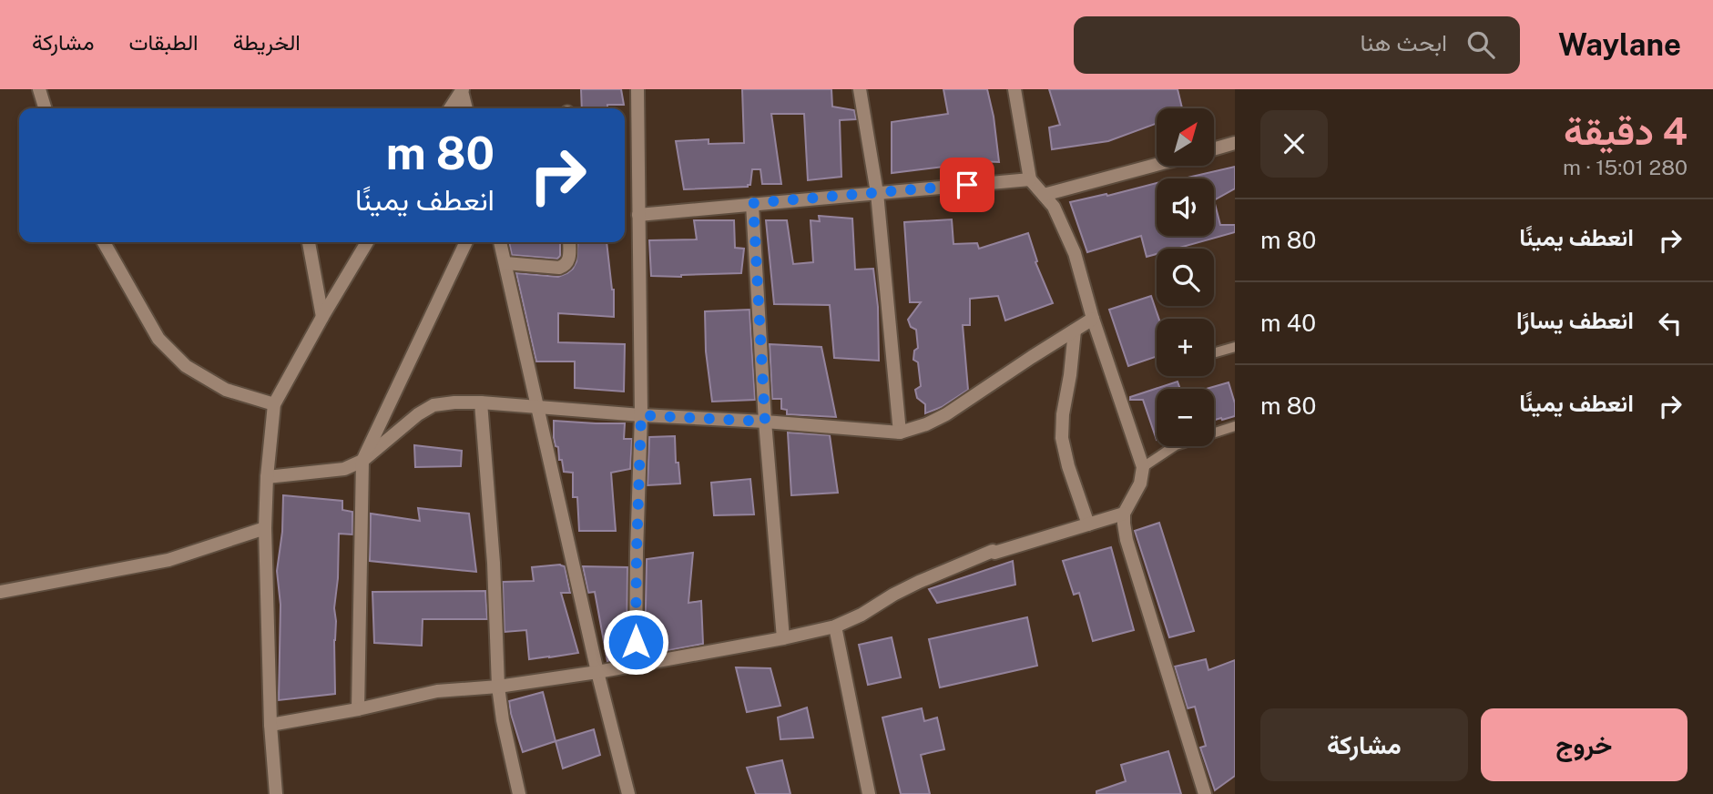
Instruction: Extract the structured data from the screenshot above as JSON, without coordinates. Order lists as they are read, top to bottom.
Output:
{
  "north": "top right",
  "page": {
    "header": "Waylane",
    "search": "ابحث هنا",
    "nav": ["الخريطة", "الطبقات", "مشاركة"],
    "heading": ["4 دقيقة", "280 m · 15:01"],
    "map_buttons": ["+", "−"],
    "turn": ["80 m", "انعطف يمينًا"],
    "list": [
      {
        "name": "انعطف يمينًا",
        "value": "80 m"
      },
      {
        "name": "انعطف يسارًا",
        "value": "40 m"
      },
      {
        "name": "انعطف يمينًا",
        "value": "80 m"
      }
    ],
    "buttons": ["خروج", "مشاركة"]
  }
}
